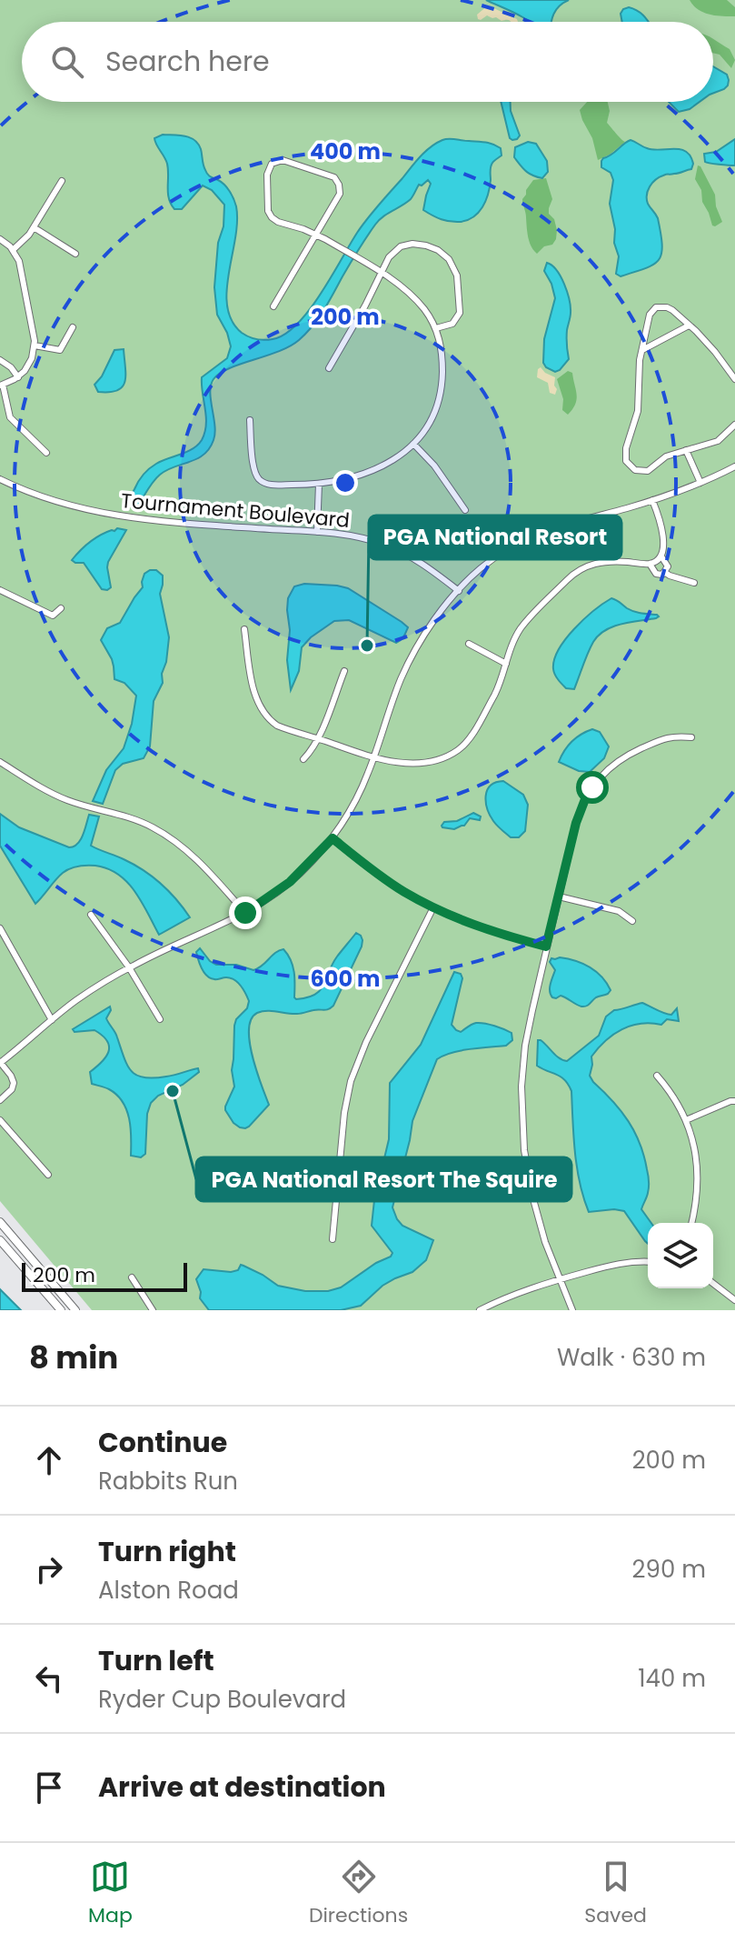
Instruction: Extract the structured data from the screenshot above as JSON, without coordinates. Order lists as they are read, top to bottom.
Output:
{
  "streets": {
    "street": ["Tournament Boulevard"]
  },
  "places": ["PGA National Resort", "PGA National Resort The Squire"],
  "scale_bar": "200 m",
  "page": {
    "search": "Search here",
    "scale": "200 m",
    "heading": ["8 min", "Walk · 630 m"],
    "list": [
      ["Continue", "Rabbits Run", "200 m"],
      ["Turn right", "Alston Road", "290 m"],
      ["Turn left", "Ryder Cup Boulevard", "140 m"],
      "Arrive at destination"
    ],
    "nav": ["Map", "Directions", "Saved"]
  },
  "rings": ["400 m", "200 m", "600 m"]
}
